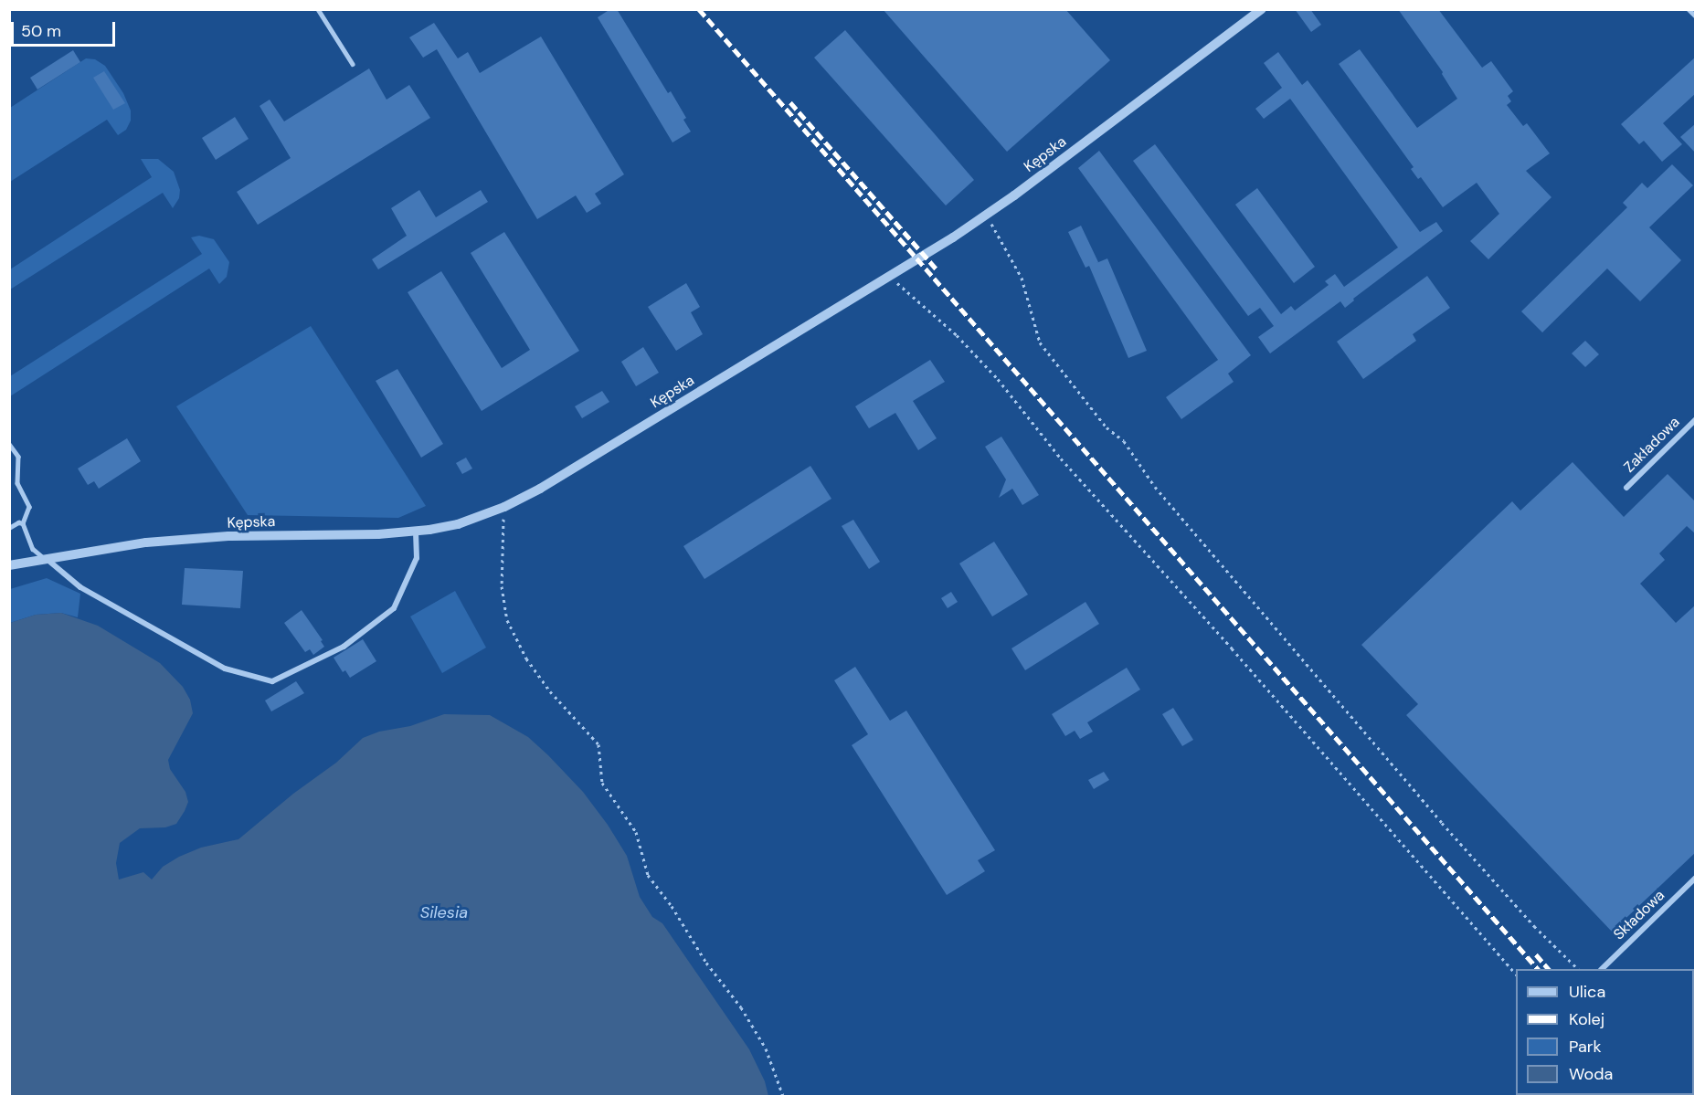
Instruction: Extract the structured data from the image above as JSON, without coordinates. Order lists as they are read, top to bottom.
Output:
{
  "streets": {
    "street": ["Kępska", "Zakładowa", "Składowa"]
  },
  "water": ["Silesia"],
  "legend": [
    "Ulica",
    "Kolej",
    "Park",
    "Woda"
  ],
  "scale_bar": "50 m"
}
